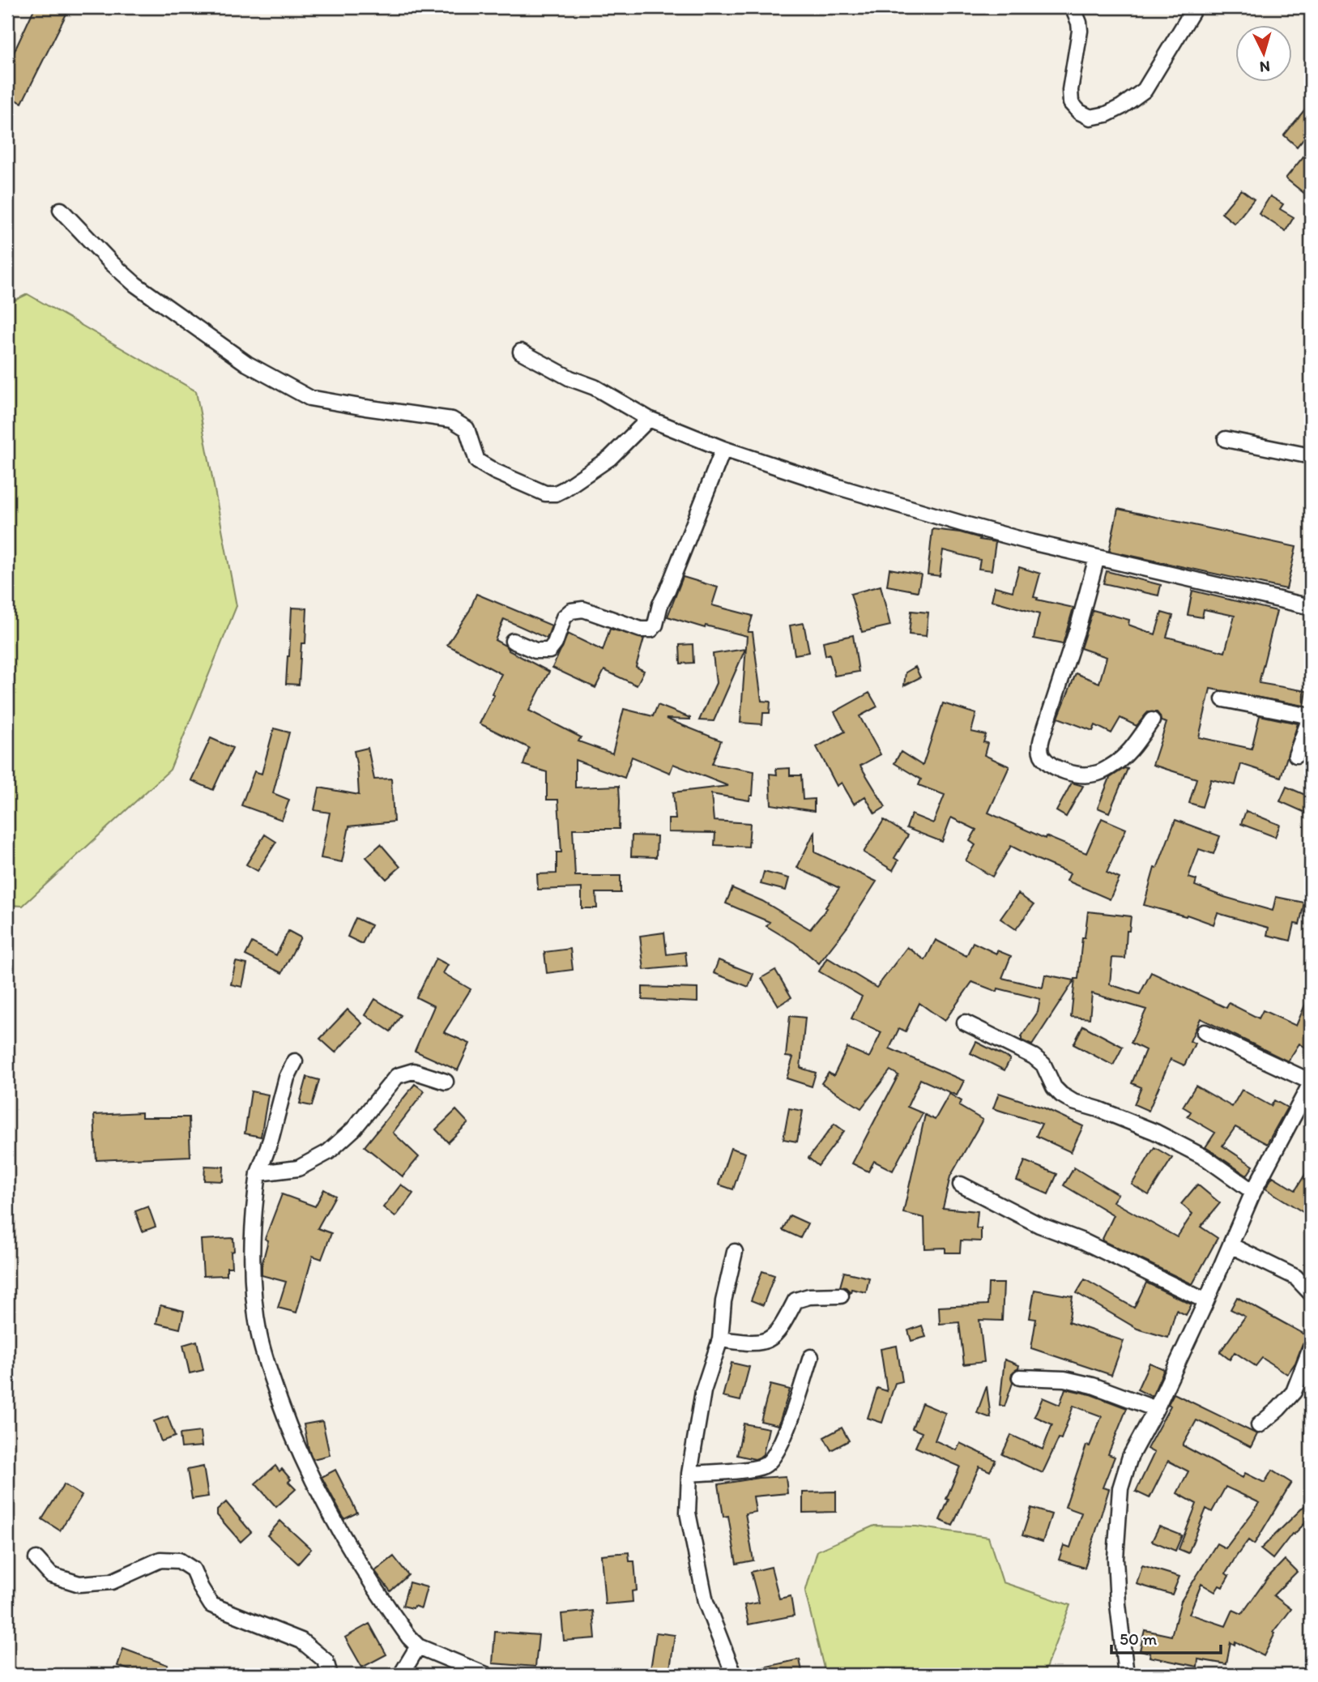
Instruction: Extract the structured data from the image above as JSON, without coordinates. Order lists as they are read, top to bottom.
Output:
{
  "scale_bar": "50 m",
  "north": "bottom"
}
